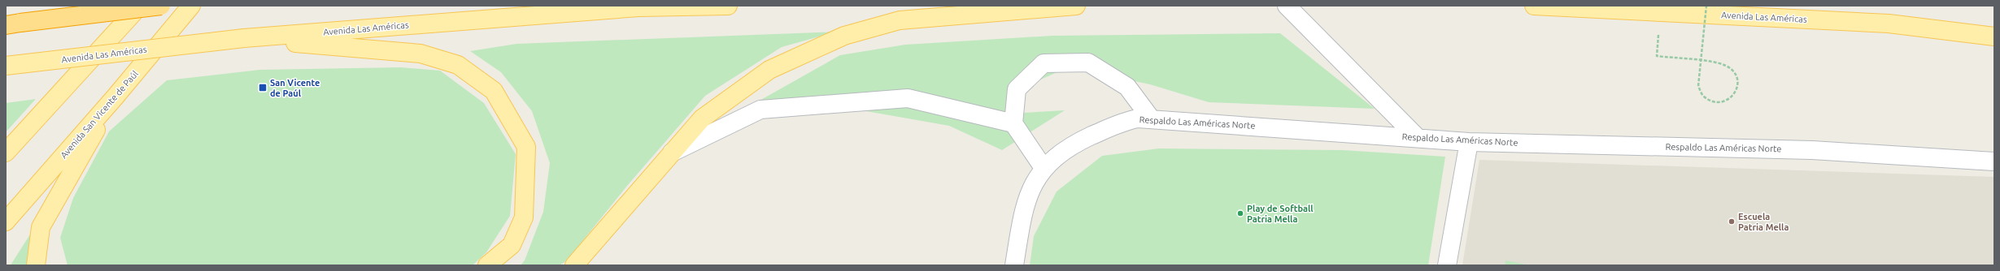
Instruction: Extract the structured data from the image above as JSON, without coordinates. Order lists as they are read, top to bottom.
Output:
{
  "streets": {
    "main road": ["Avenida Las Américas", "Avenida San Vicente de Paúl"],
    "street": ["Respaldo Las Américas Norte"]
  },
  "places": {
    "transit": ["San Vicente de Paúl"],
    "other": ["Play de Softball Patria Mella", "Escuela Patria Mella"]
  }
}
